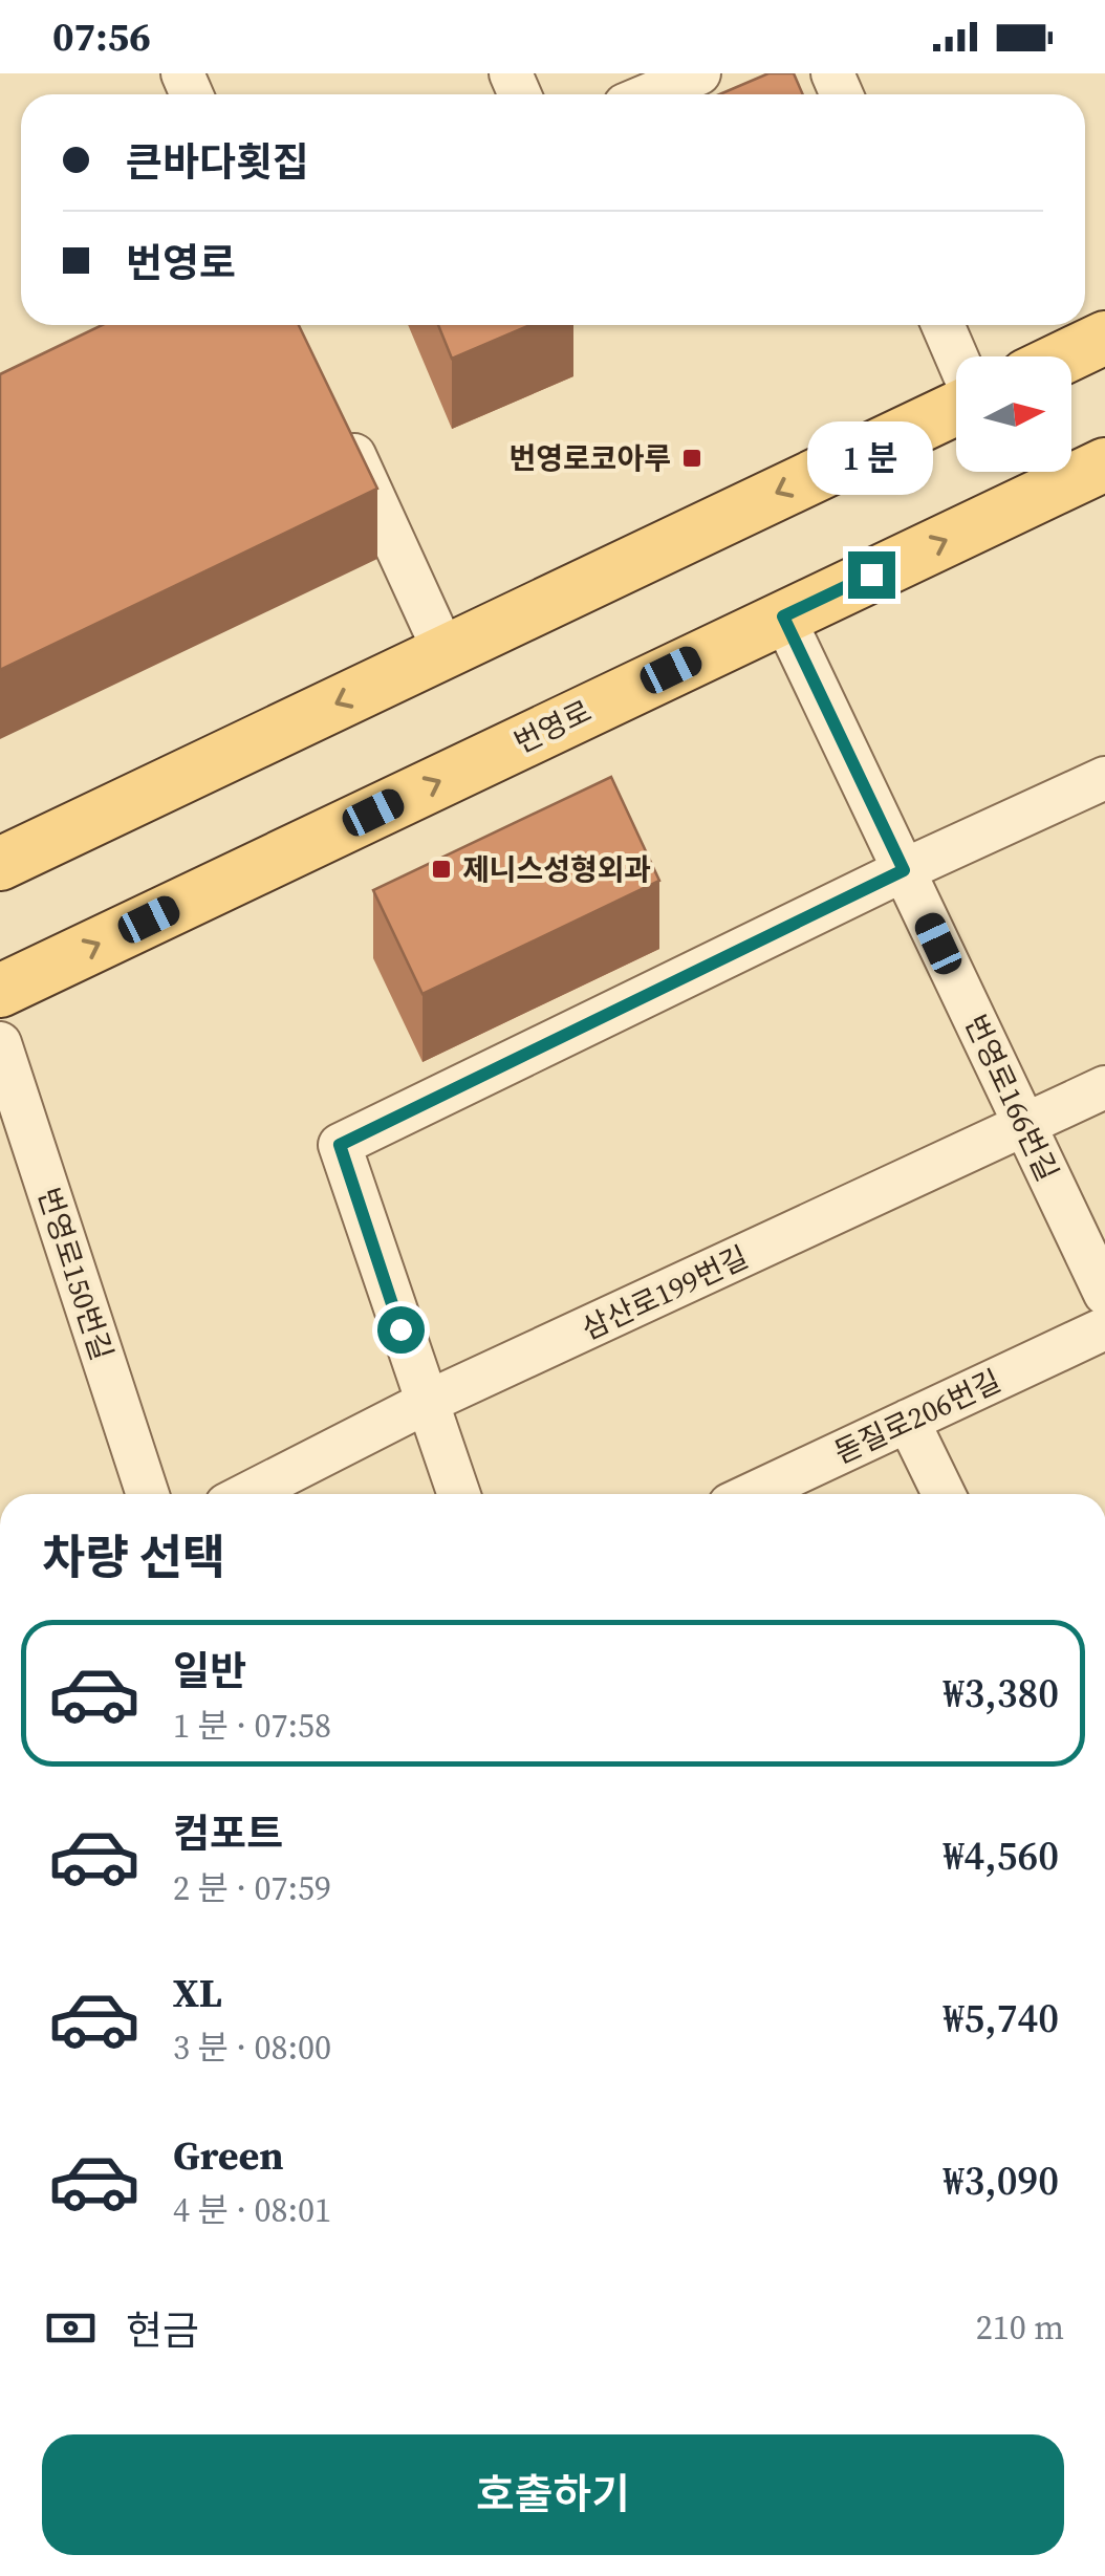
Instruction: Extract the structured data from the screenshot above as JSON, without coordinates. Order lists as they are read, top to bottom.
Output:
{
  "streets": {
    "main road": ["번영로"],
    "street": [
      "번영로166번길",
      "번영로150번길",
      "삼산로199번길",
      "돋질로206번길"
    ]
  },
  "crossings": [
    ["번영로", "번영로166번길"],
    ["번영로166번길", "삼산로199번길"]
  ],
  "places": {
    "transit": ["번영로코아루", "제니스성형외과"]
  },
  "north": "right",
  "page": {
    "status": "07:56",
    "banner": ["큰바다횟집", "번영로"],
    "bubble": "1 분",
    "heading": "차량 선택",
    "list": [
      {
        "name": "일반",
        "note": "1 분 · 07:58",
        "value": "₩3,380"
      },
      {
        "name": "컴포트",
        "note": "2 분 · 07:59",
        "value": "₩4,560"
      },
      {
        "name": "XL",
        "note": "3 분 · 08:00",
        "value": "₩5,740"
      },
      {
        "name": "Green",
        "note": "4 분 · 08:01",
        "value": "₩3,090"
      }
    ],
    "pay": ["현금", "210 m"],
    "buttons": "호출하기"
  }
}
